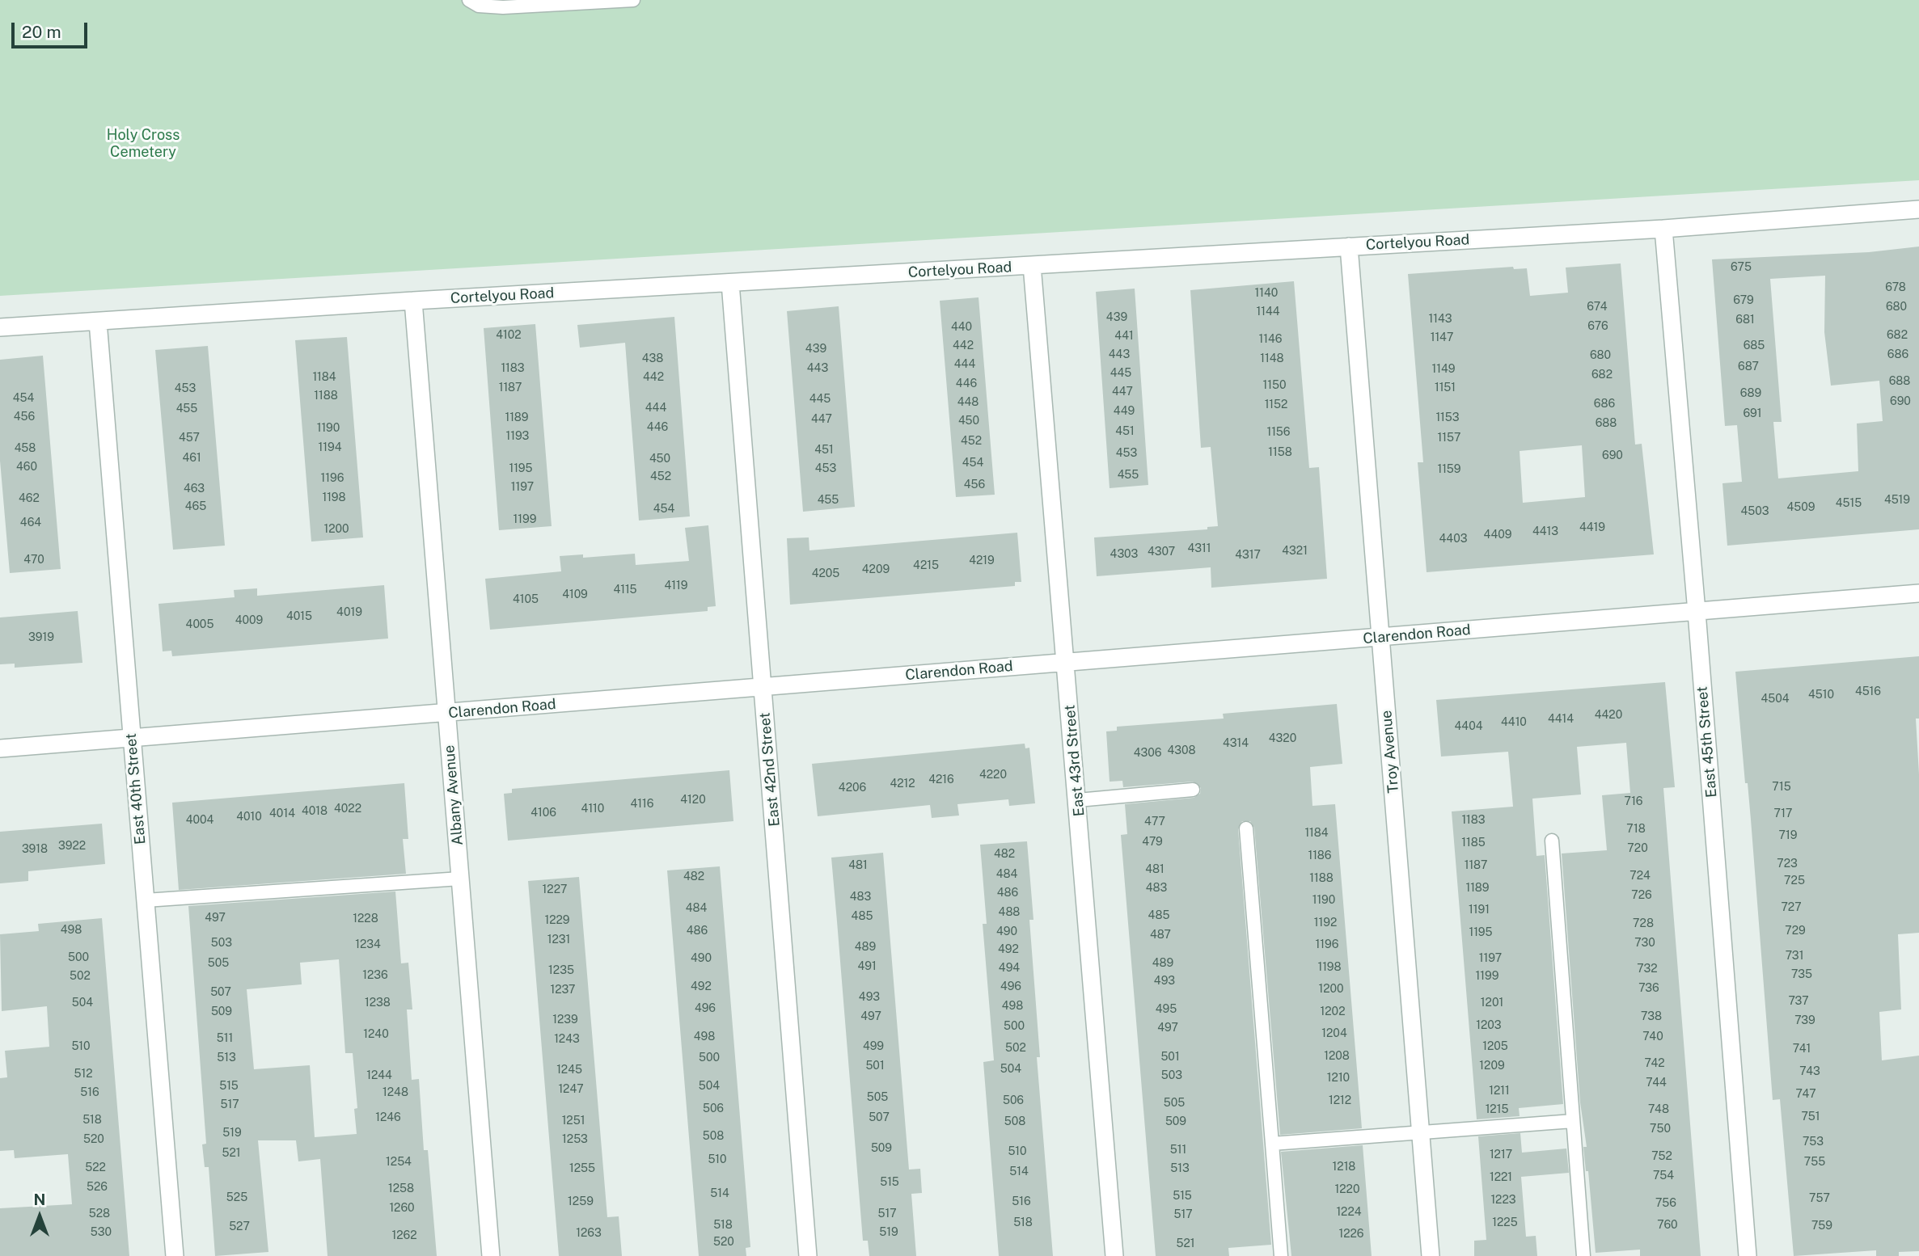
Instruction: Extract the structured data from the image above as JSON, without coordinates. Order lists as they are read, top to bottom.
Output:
{
  "streets": {
    "street": [
      "Cortelyou Road",
      "Clarendon Road",
      "East 45th Street",
      "Troy Avenue",
      "East 43rd Street",
      "East 42nd Street",
      "East 40th Street",
      "Albany Avenue"
    ]
  },
  "crossings": [
    ["Cortelyou Road", "East 45th Street"],
    ["Cortelyou Road", "Troy Avenue"],
    ["Cortelyou Road", "East 43rd Street"],
    ["Cortelyou Road", "East 42nd Street"],
    ["Cortelyou Road", "East 40th Street"],
    ["Cortelyou Road", "Albany Avenue"],
    ["Clarendon Road", "East 45th Street"],
    ["Clarendon Road", "Troy Avenue"],
    ["Clarendon Road", "East 43rd Street"],
    ["Clarendon Road", "East 42nd Street"],
    ["Clarendon Road", "East 40th Street"],
    ["Clarendon Road", "Albany Avenue"]
  ],
  "parks": ["Holy Cross Cemetery"],
  "house_numbers": [
    "675",
    "678",
    "1140",
    "679",
    "674",
    "680",
    "1144",
    "439",
    "1143",
    "681",
    "676",
    "440",
    "4102",
    "682",
    "441",
    "1147",
    "1146",
    "442",
    "685",
    "439",
    "443",
    "686",
    "680",
    "438",
    "1148",
    "444",
    "687",
    "1183",
    "443",
    "1149",
    "445",
    "682",
    "1184",
    "442",
    "688",
    "446",
    "1150",
    "1187",
    "1151",
    "453",
    "447",
    "689",
    "1188",
    "454",
    "445",
    "690",
    "448",
    "686",
    "1152",
    "444",
    "455",
    "449",
    "691",
    "456",
    "1189",
    "1153",
    "447",
    "450",
    "688",
    "446",
    "1190",
    "451",
    "1156",
    "1193",
    "457",
    "1157",
    "452",
    "1194",
    "458",
    "451",
    "1158",
    "453",
    "690",
    "461",
    "450",
    "454",
    "460",
    "1195",
    "453",
    "1159",
    "455",
    "452",
    "1196",
    "456",
    "1197",
    "463",
    "1198",
    "462",
    "455",
    "4519",
    "4515",
    "465",
    "4509",
    "454",
    "4503",
    "1199",
    "464",
    "4419",
    "1200",
    "4413",
    "4409",
    "4403",
    "4311",
    "4321",
    "4307",
    "4303",
    "4317",
    "470",
    "4219",
    "4215",
    "4209",
    "4205",
    "4119",
    "4115",
    "4109",
    "4105",
    "4019",
    "4015",
    "4009",
    "4005",
    "3919",
    "4516",
    "4510",
    "4504",
    "4420",
    "4414",
    "4410",
    "4404",
    "4320",
    "4314",
    "4308",
    "4306",
    "4220",
    "4216",
    "4212",
    "715",
    "4206",
    "4120",
    "716",
    "4116",
    "4022",
    "4110",
    "4018",
    "4106",
    "4014",
    "717",
    "4010",
    "4004",
    "1183",
    "477",
    "718",
    "1184",
    "719",
    "479",
    "1185",
    "3922",
    "720",
    "3918",
    "482",
    "1186",
    "723",
    "481",
    "1187",
    "481",
    "484",
    "724",
    "482",
    "1188",
    "725",
    "483",
    "1189",
    "1227",
    "486",
    "726",
    "483",
    "1190",
    "727",
    "484",
    "1191",
    "488",
    "485",
    "485",
    "497",
    "1228",
    "1229",
    "1192",
    "728",
    "498",
    "486",
    "729",
    "490",
    "1195",
    "487",
    "1231",
    "503",
    "730",
    "1234",
    "1196",
    "489",
    "492",
    "731",
    "500",
    "490",
    "1197",
    "505",
    "489",
    "491",
    "1198",
    "494",
    "732",
    "1235",
    "735",
    "1236",
    "502",
    "1199",
    "493",
    "492",
    "496",
    "736",
    "1200",
    "1237",
    "507",
    "493",
    "737",
    "504",
    "1238",
    "1201",
    "498",
    "496",
    "495",
    "509",
    "1202",
    "497",
    "738",
    "1239",
    "739",
    "1203",
    "500",
    "497",
    "1204",
    "1240",
    "498",
    "740",
    "511",
    "1243",
    "510",
    "499",
    "1205",
    "502",
    "741",
    "1208",
    "501",
    "513",
    "500",
    "742",
    "501",
    "1209",
    "504",
    "1245",
    "743",
    "512",
    "1244",
    "503",
    "1210",
    "744",
    "515",
    "504",
    "1247",
    "1211",
    "516",
    "1248",
    "747",
    "505",
    "506",
    "1212",
    "505",
    "517",
    "506",
    "1215",
    "748",
    "751",
    "1246",
    "507",
    "518",
    "1251",
    "508",
    "509",
    "750",
    "519",
    "508",
    "520",
    "1253",
    "753",
    "509",
    "511",
    "510",
    "521",
    "1217",
    "752",
    "510",
    "1254",
    "755",
    "1218",
    "522",
    "1255",
    "513",
    "514",
    "754",
    "1221",
    "515",
    "526",
    "1258",
    "1220",
    "514",
    "515",
    "525",
    "757",
    "1223",
    "1259",
    "516",
    "756",
    "1260",
    "1224",
    "528",
    "517",
    "517",
    "518",
    "1225",
    "518",
    "760",
    "759",
    "527",
    "530",
    "519",
    "1263",
    "1226",
    "1262",
    "520",
    "521"
  ],
  "scale_bar": "20 m",
  "north": "top"
}
